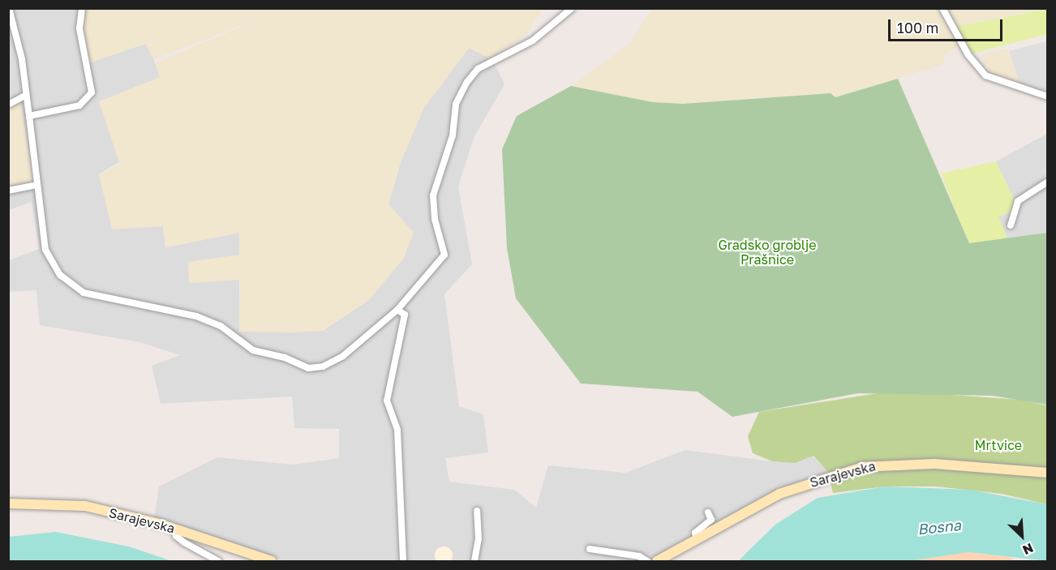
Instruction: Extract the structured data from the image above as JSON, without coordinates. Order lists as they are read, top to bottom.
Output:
{
  "streets": {
    "main road": ["Sarajevska"]
  },
  "water": ["Bosna"],
  "parks": ["Gradsko groblje Prašnice", "Mrtvice"],
  "scale_bar": "100 m",
  "north": "bottom right"
}
